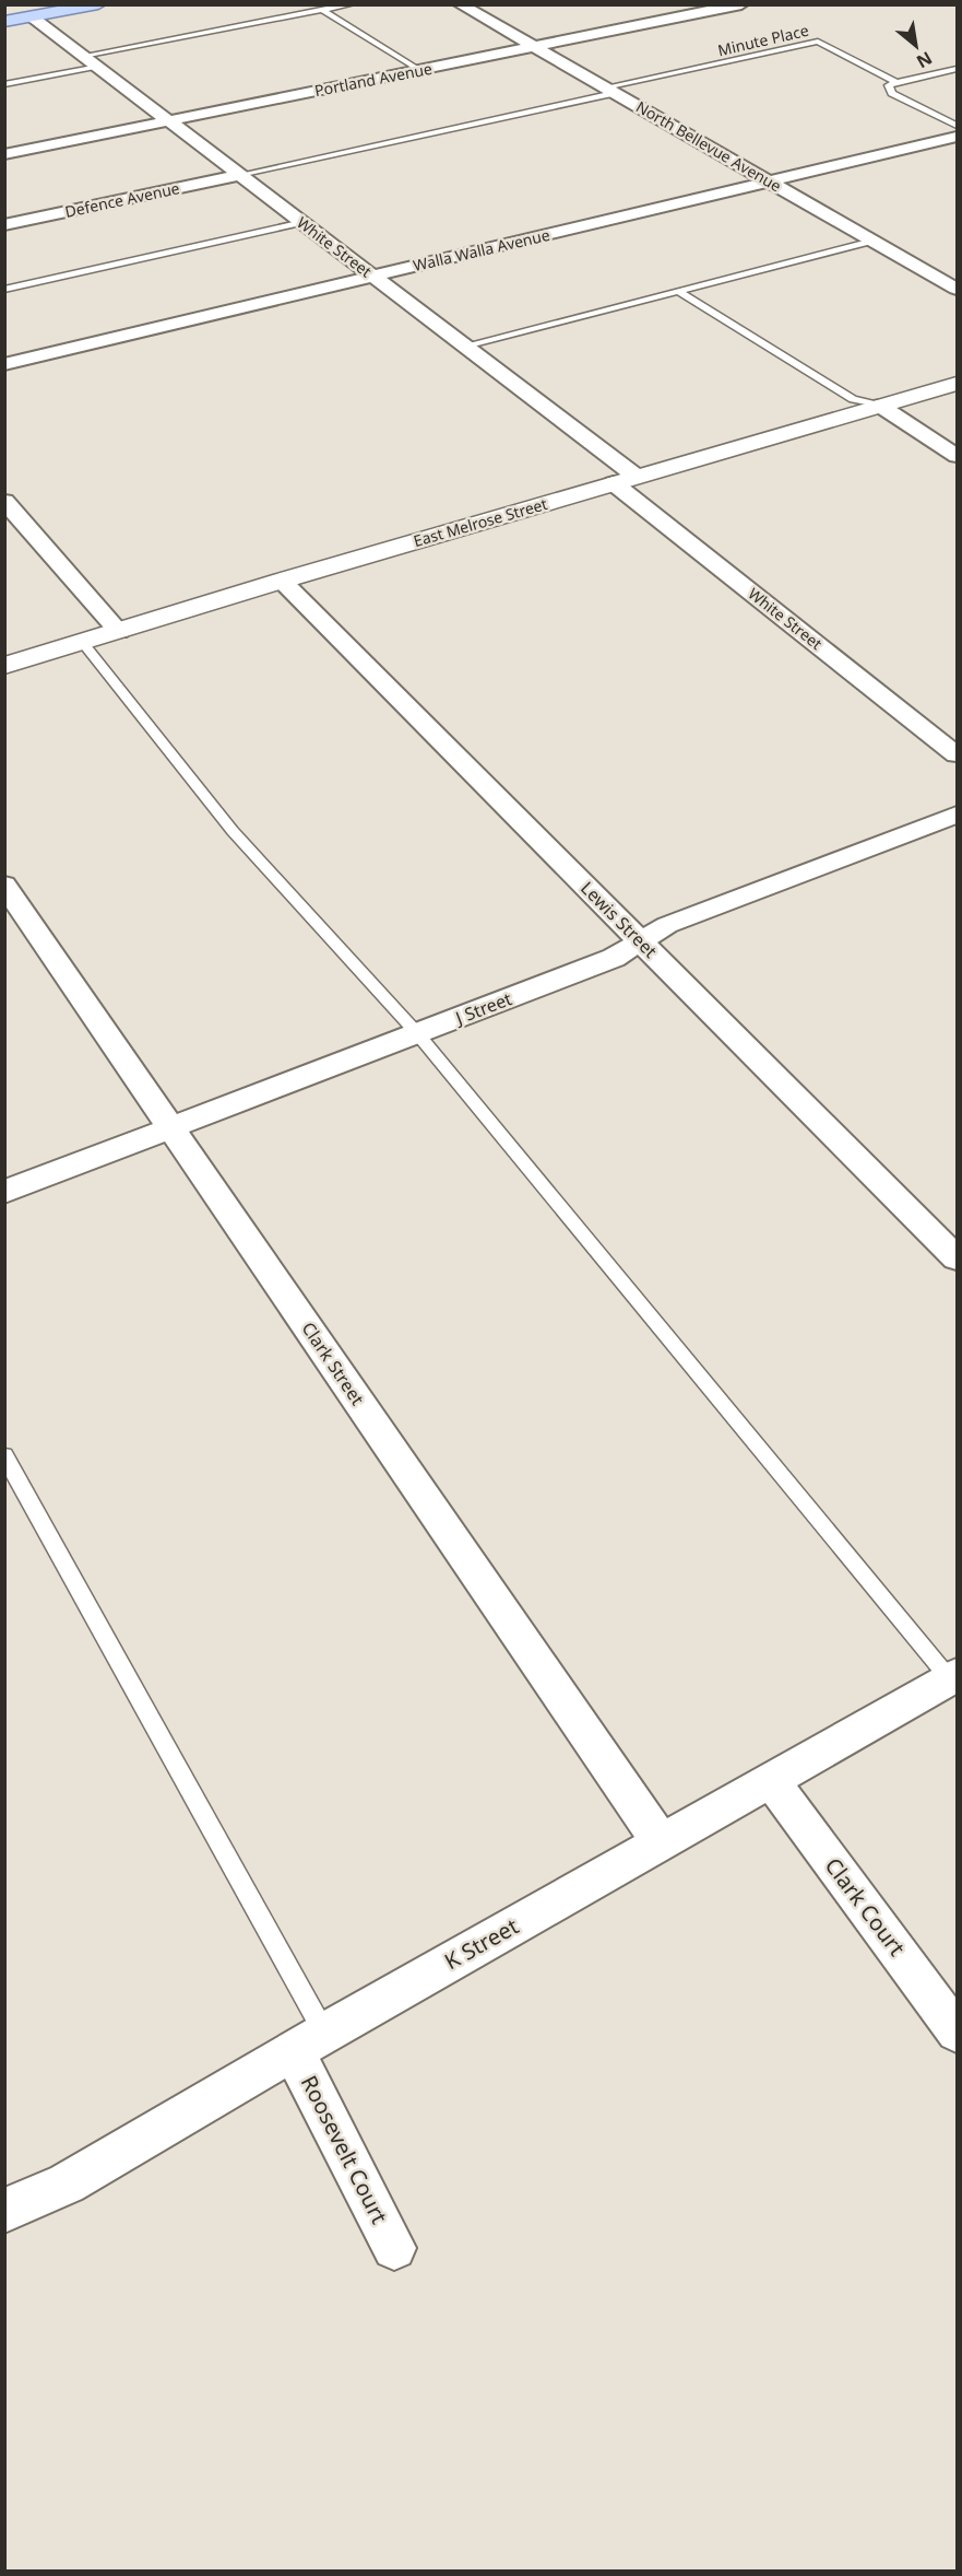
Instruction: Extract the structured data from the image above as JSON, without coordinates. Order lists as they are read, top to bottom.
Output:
{
  "streets": {
    "main road": ["East Melrose Street"],
    "street": [
      "Portland Avenue",
      "North Bellevue Avenue",
      "Defence Avenue",
      "White Street",
      "Walla Walla Avenue",
      "Lewis Street",
      "J Street",
      "Clark Street",
      "Clark Court",
      "K Street",
      "Roosevelt Court"
    ],
    "lane": ["Minute Place"]
  },
  "crossings": [
    ["Minute Place", "North Bellevue Avenue"],
    ["Minute Place", "Defence Avenue"],
    ["Minute Place", "White Street"],
    ["Portland Avenue", "North Bellevue Avenue"],
    ["Portland Avenue", "White Street"],
    ["North Bellevue Avenue", "Walla Walla Avenue"],
    ["Defence Avenue", "White Street"],
    ["White Street", "Walla Walla Avenue"],
    ["White Street", "East Melrose Street"],
    ["East Melrose Street", "Lewis Street"],
    ["Lewis Street", "J Street"],
    ["J Street", "Clark Street"],
    ["Clark Street", "K Street"],
    ["Clark Court", "K Street"],
    ["K Street", "Roosevelt Court"]
  ],
  "north": "bottom right"
}
